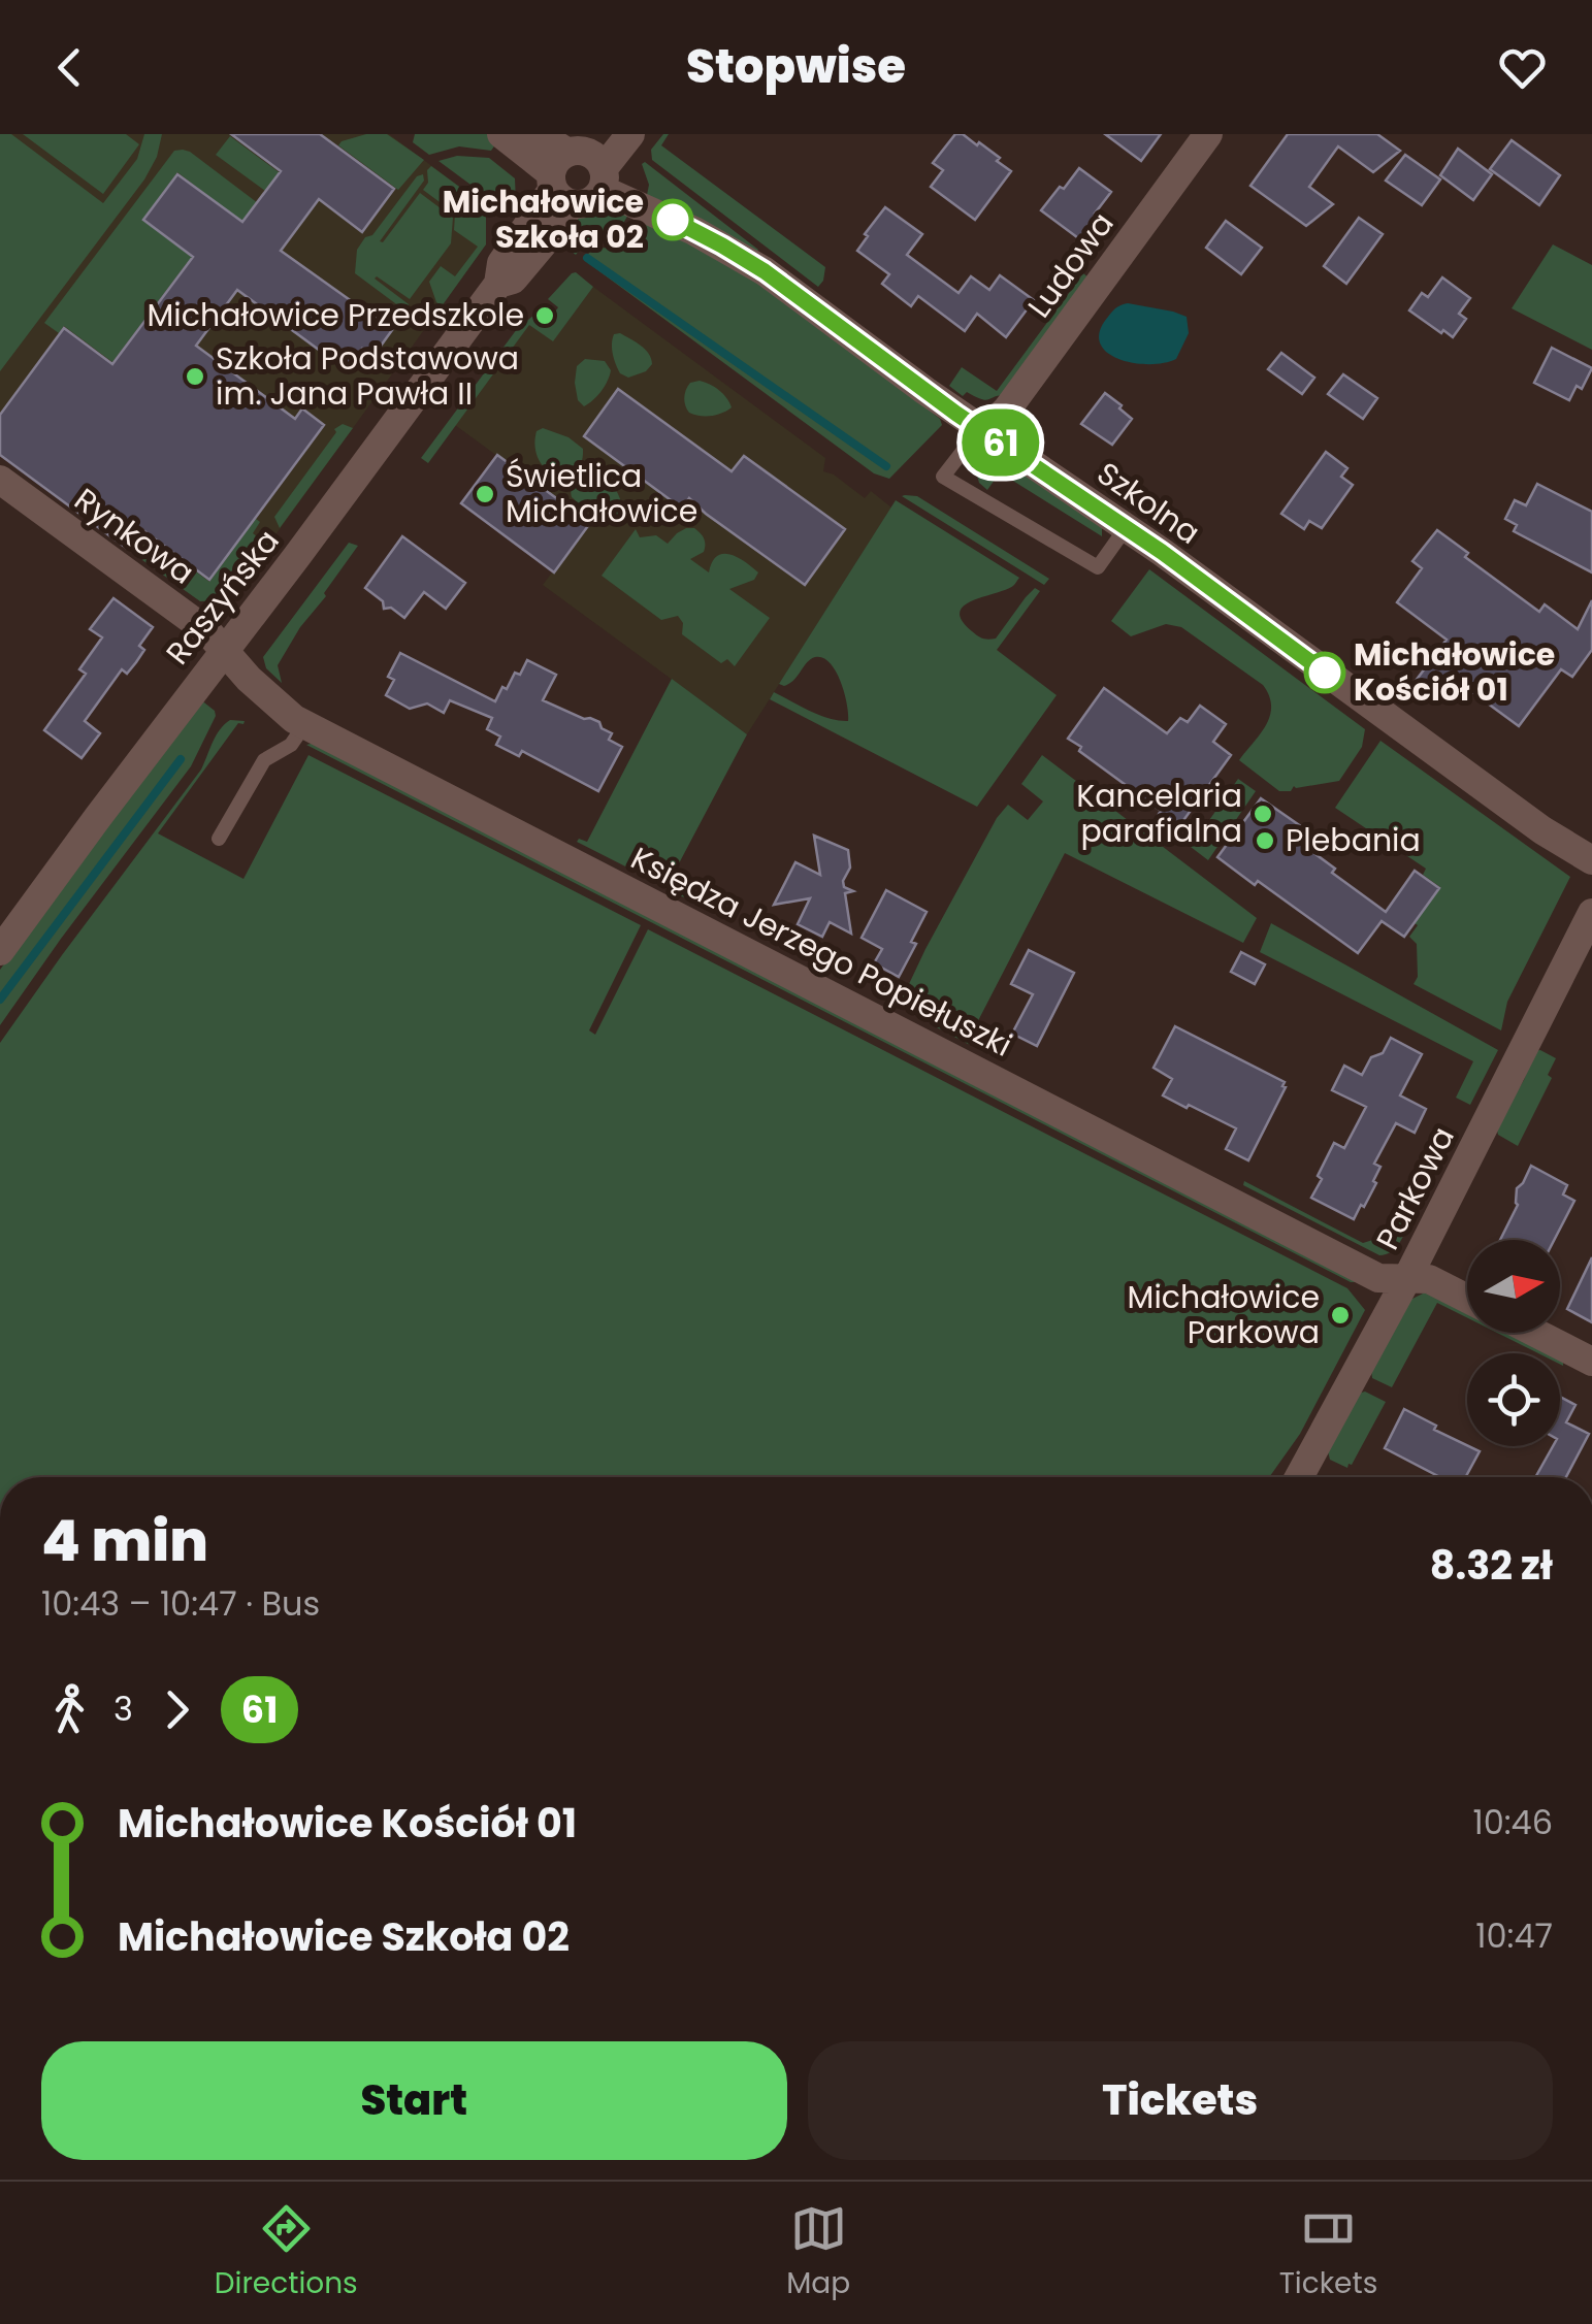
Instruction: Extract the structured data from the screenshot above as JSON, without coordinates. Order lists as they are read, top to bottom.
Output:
{
  "streets": {
    "street": [
      "Ludowa",
      "Szkolna",
      "Rynkowa",
      "Raszyńska",
      "Księdza Jerzego Popiełuszki",
      "Parkowa"
    ]
  },
  "crossings": [
    ["Ludowa", "Szkolna"],
    ["Szkolna", "Raszyńska"],
    ["Rynkowa", "Raszyńska"],
    ["Rynkowa", "Księdza Jerzego Popiełuszki"],
    ["Raszyńska", "Księdza Jerzego Popiełuszki"],
    ["Księdza Jerzego Popiełuszki", "Parkowa"]
  ],
  "places": [
    "Michałowice Szkoła 02",
    "Michałowice Przedszkole",
    "Szkoła Podstawowa im. Jana Pawła II",
    "Świetlica Michałowice",
    "Michałowice Kościół 01",
    "Kancelaria parafialna",
    "Plebania",
    "Michałowice Parkowa"
  ],
  "lines": ["bus line 61"],
  "north": "right",
  "page": {
    "header": "Stopwise",
    "on_map": "61",
    "heading": ["4 min", "10:43 – 10:47 · Bus", "8.32 zł"],
    "legs": ["3", "61"],
    "list": [
      {
        "name": "Michałowice Kościół 01",
        "value": "10:46"
      },
      {
        "name": "Michałowice Szkoła 02",
        "value": "10:47"
      }
    ],
    "buttons": ["Start", "Tickets"],
    "tabs": ["Directions", "Map", "Tickets"]
  }
}
